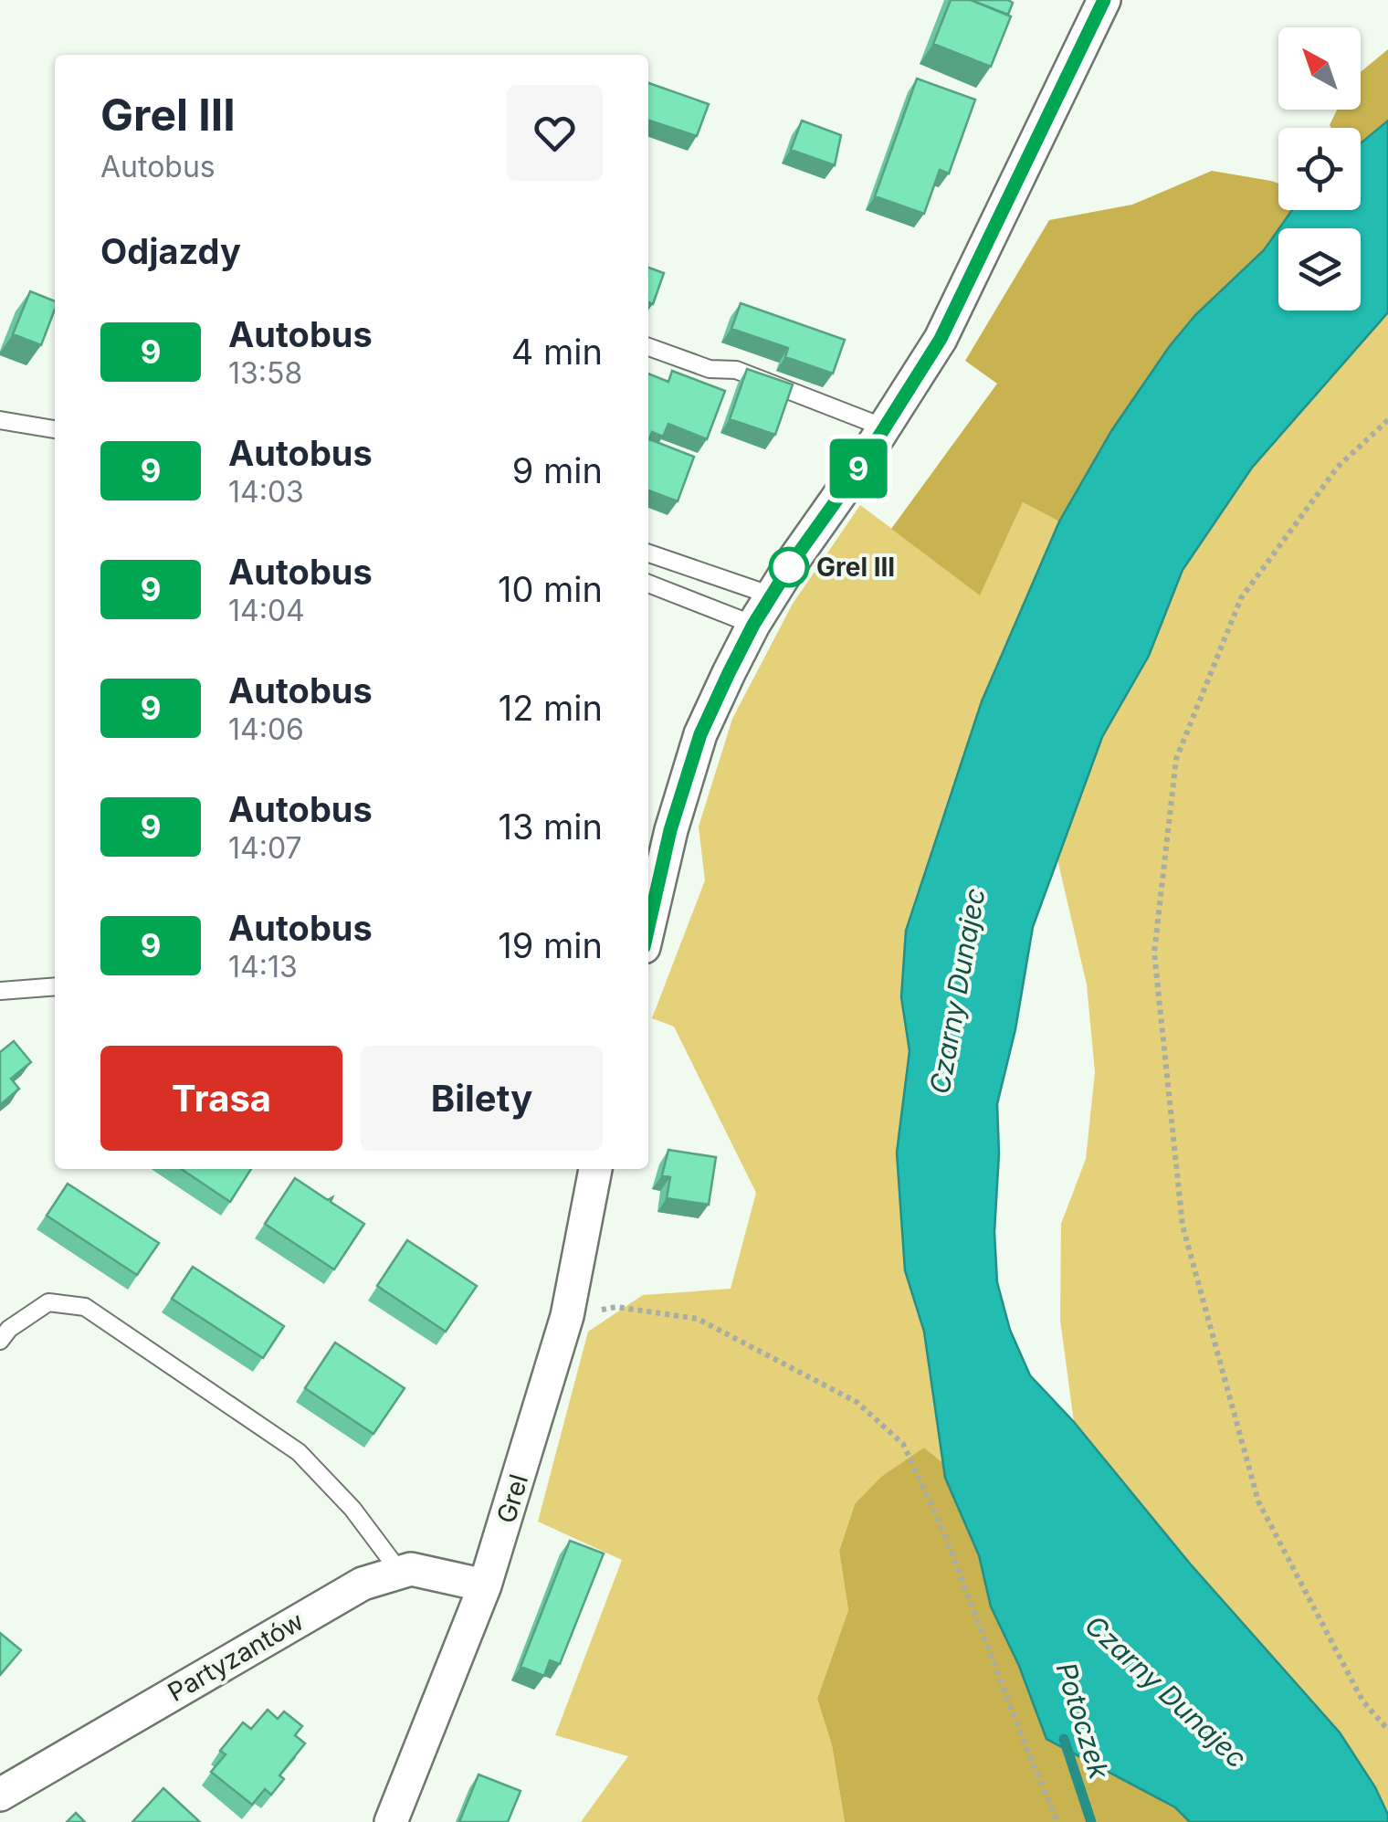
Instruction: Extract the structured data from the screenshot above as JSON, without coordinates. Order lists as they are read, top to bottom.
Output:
{
  "streets": {
    "street": ["Grel", "Partyzantów"]
  },
  "crossings": [
    ["Grel", "Partyzantów"]
  ],
  "water": ["Czarny Dunajec", "Potoczek"],
  "places": ["Grel III"],
  "lines": ["bus line 9"],
  "north": "top left",
  "page": {
    "on_map": "9",
    "heading": [
      ["Grel III", "Autobus"],
      "Odjazdy"
    ],
    "list": [
      {
        "mark": "9",
        "name": "Autobus",
        "note": "13:58",
        "value": "4 min"
      },
      {
        "mark": "9",
        "name": "Autobus",
        "note": "14:03",
        "value": "9 min"
      },
      {
        "mark": "9",
        "name": "Autobus",
        "note": "14:04",
        "value": "10 min"
      },
      {
        "mark": "9",
        "name": "Autobus",
        "note": "14:06",
        "value": "12 min"
      },
      {
        "mark": "9",
        "name": "Autobus",
        "note": "14:07",
        "value": "13 min"
      },
      {
        "mark": "9",
        "name": "Autobus",
        "note": "14:13",
        "value": "19 min"
      }
    ],
    "buttons": ["Trasa", "Bilety"]
  }
}
